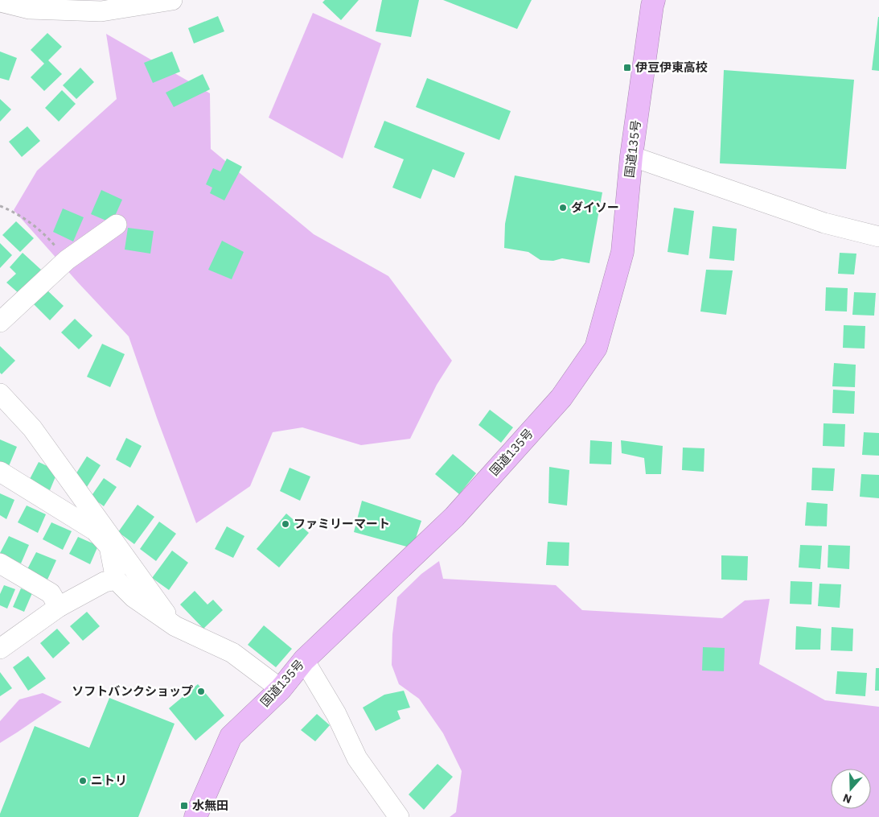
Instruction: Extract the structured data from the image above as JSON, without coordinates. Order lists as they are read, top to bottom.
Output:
{
  "streets": {
    "highway": ["国道135号"]
  },
  "places": {
    "transit": ["伊豆伊東高校", "水無田"],
    "other": [
      "ダイソー",
      "ファミリーマート",
      "ソフトバンクショップ",
      "ニトリ"
    ]
  },
  "north": "bottom"
}
